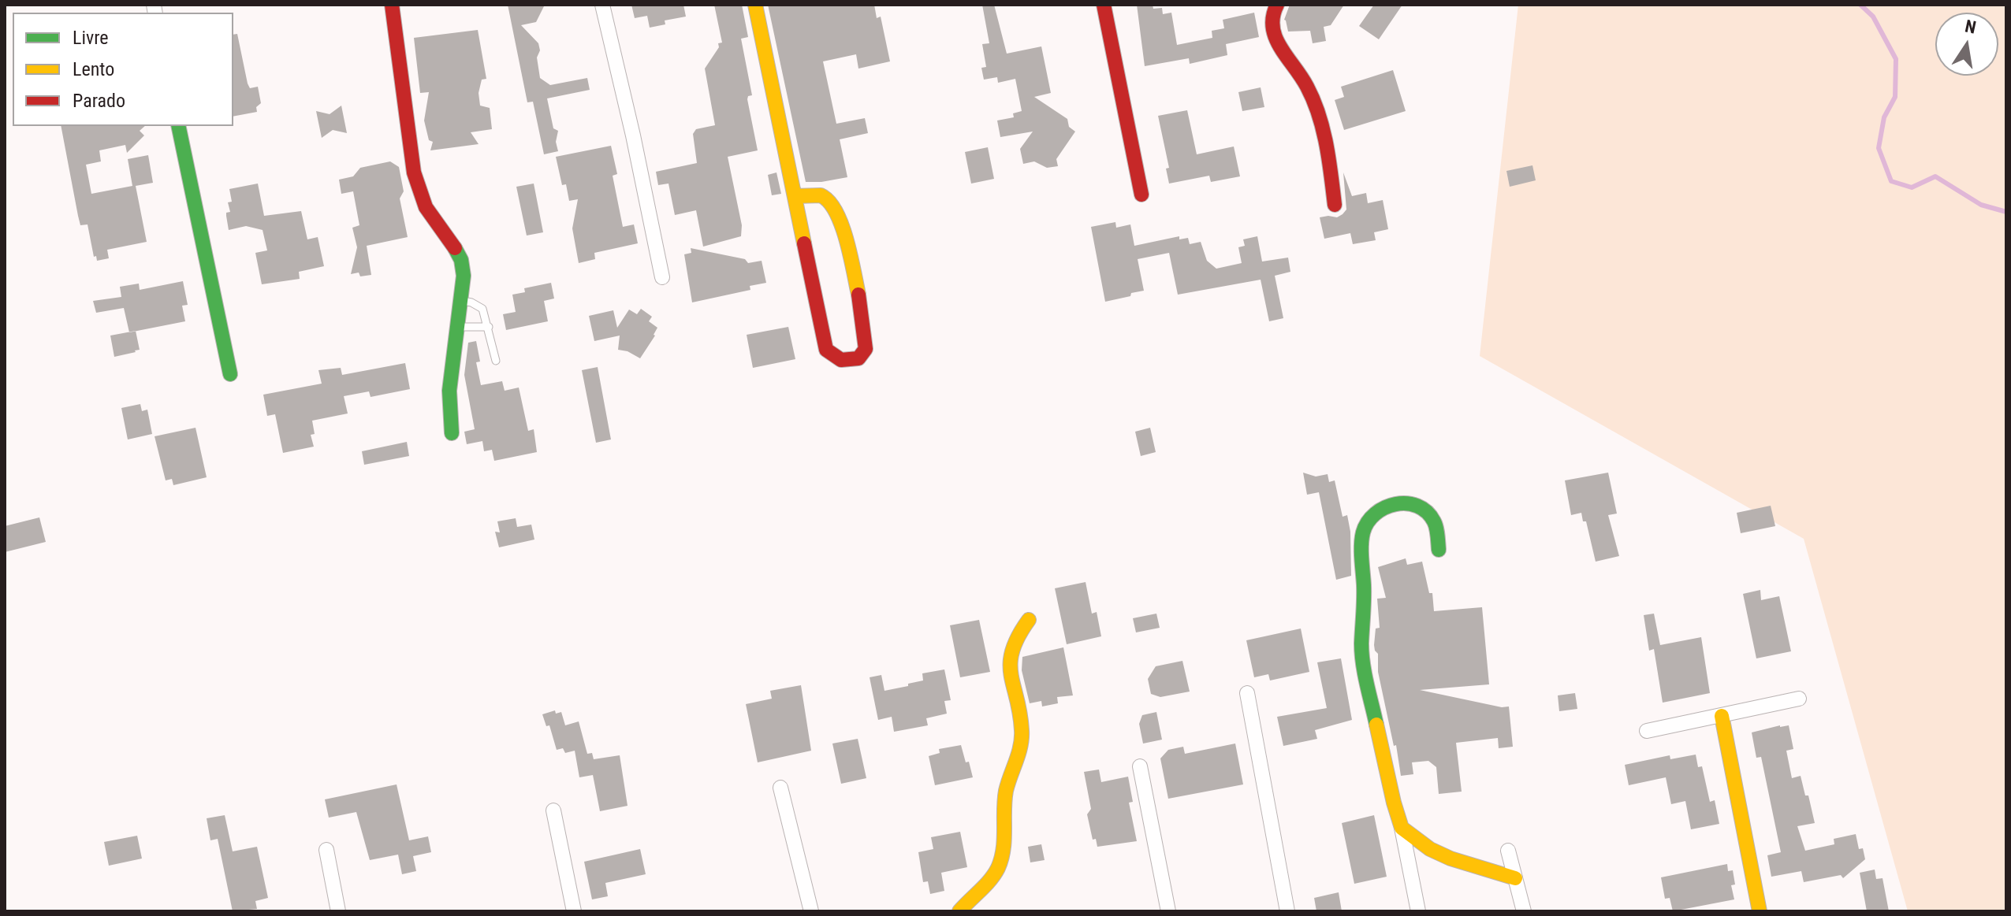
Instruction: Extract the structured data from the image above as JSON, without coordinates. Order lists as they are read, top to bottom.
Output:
{
  "legend": ["Livre", "Lento", "Parado"],
  "north": "top"
}
